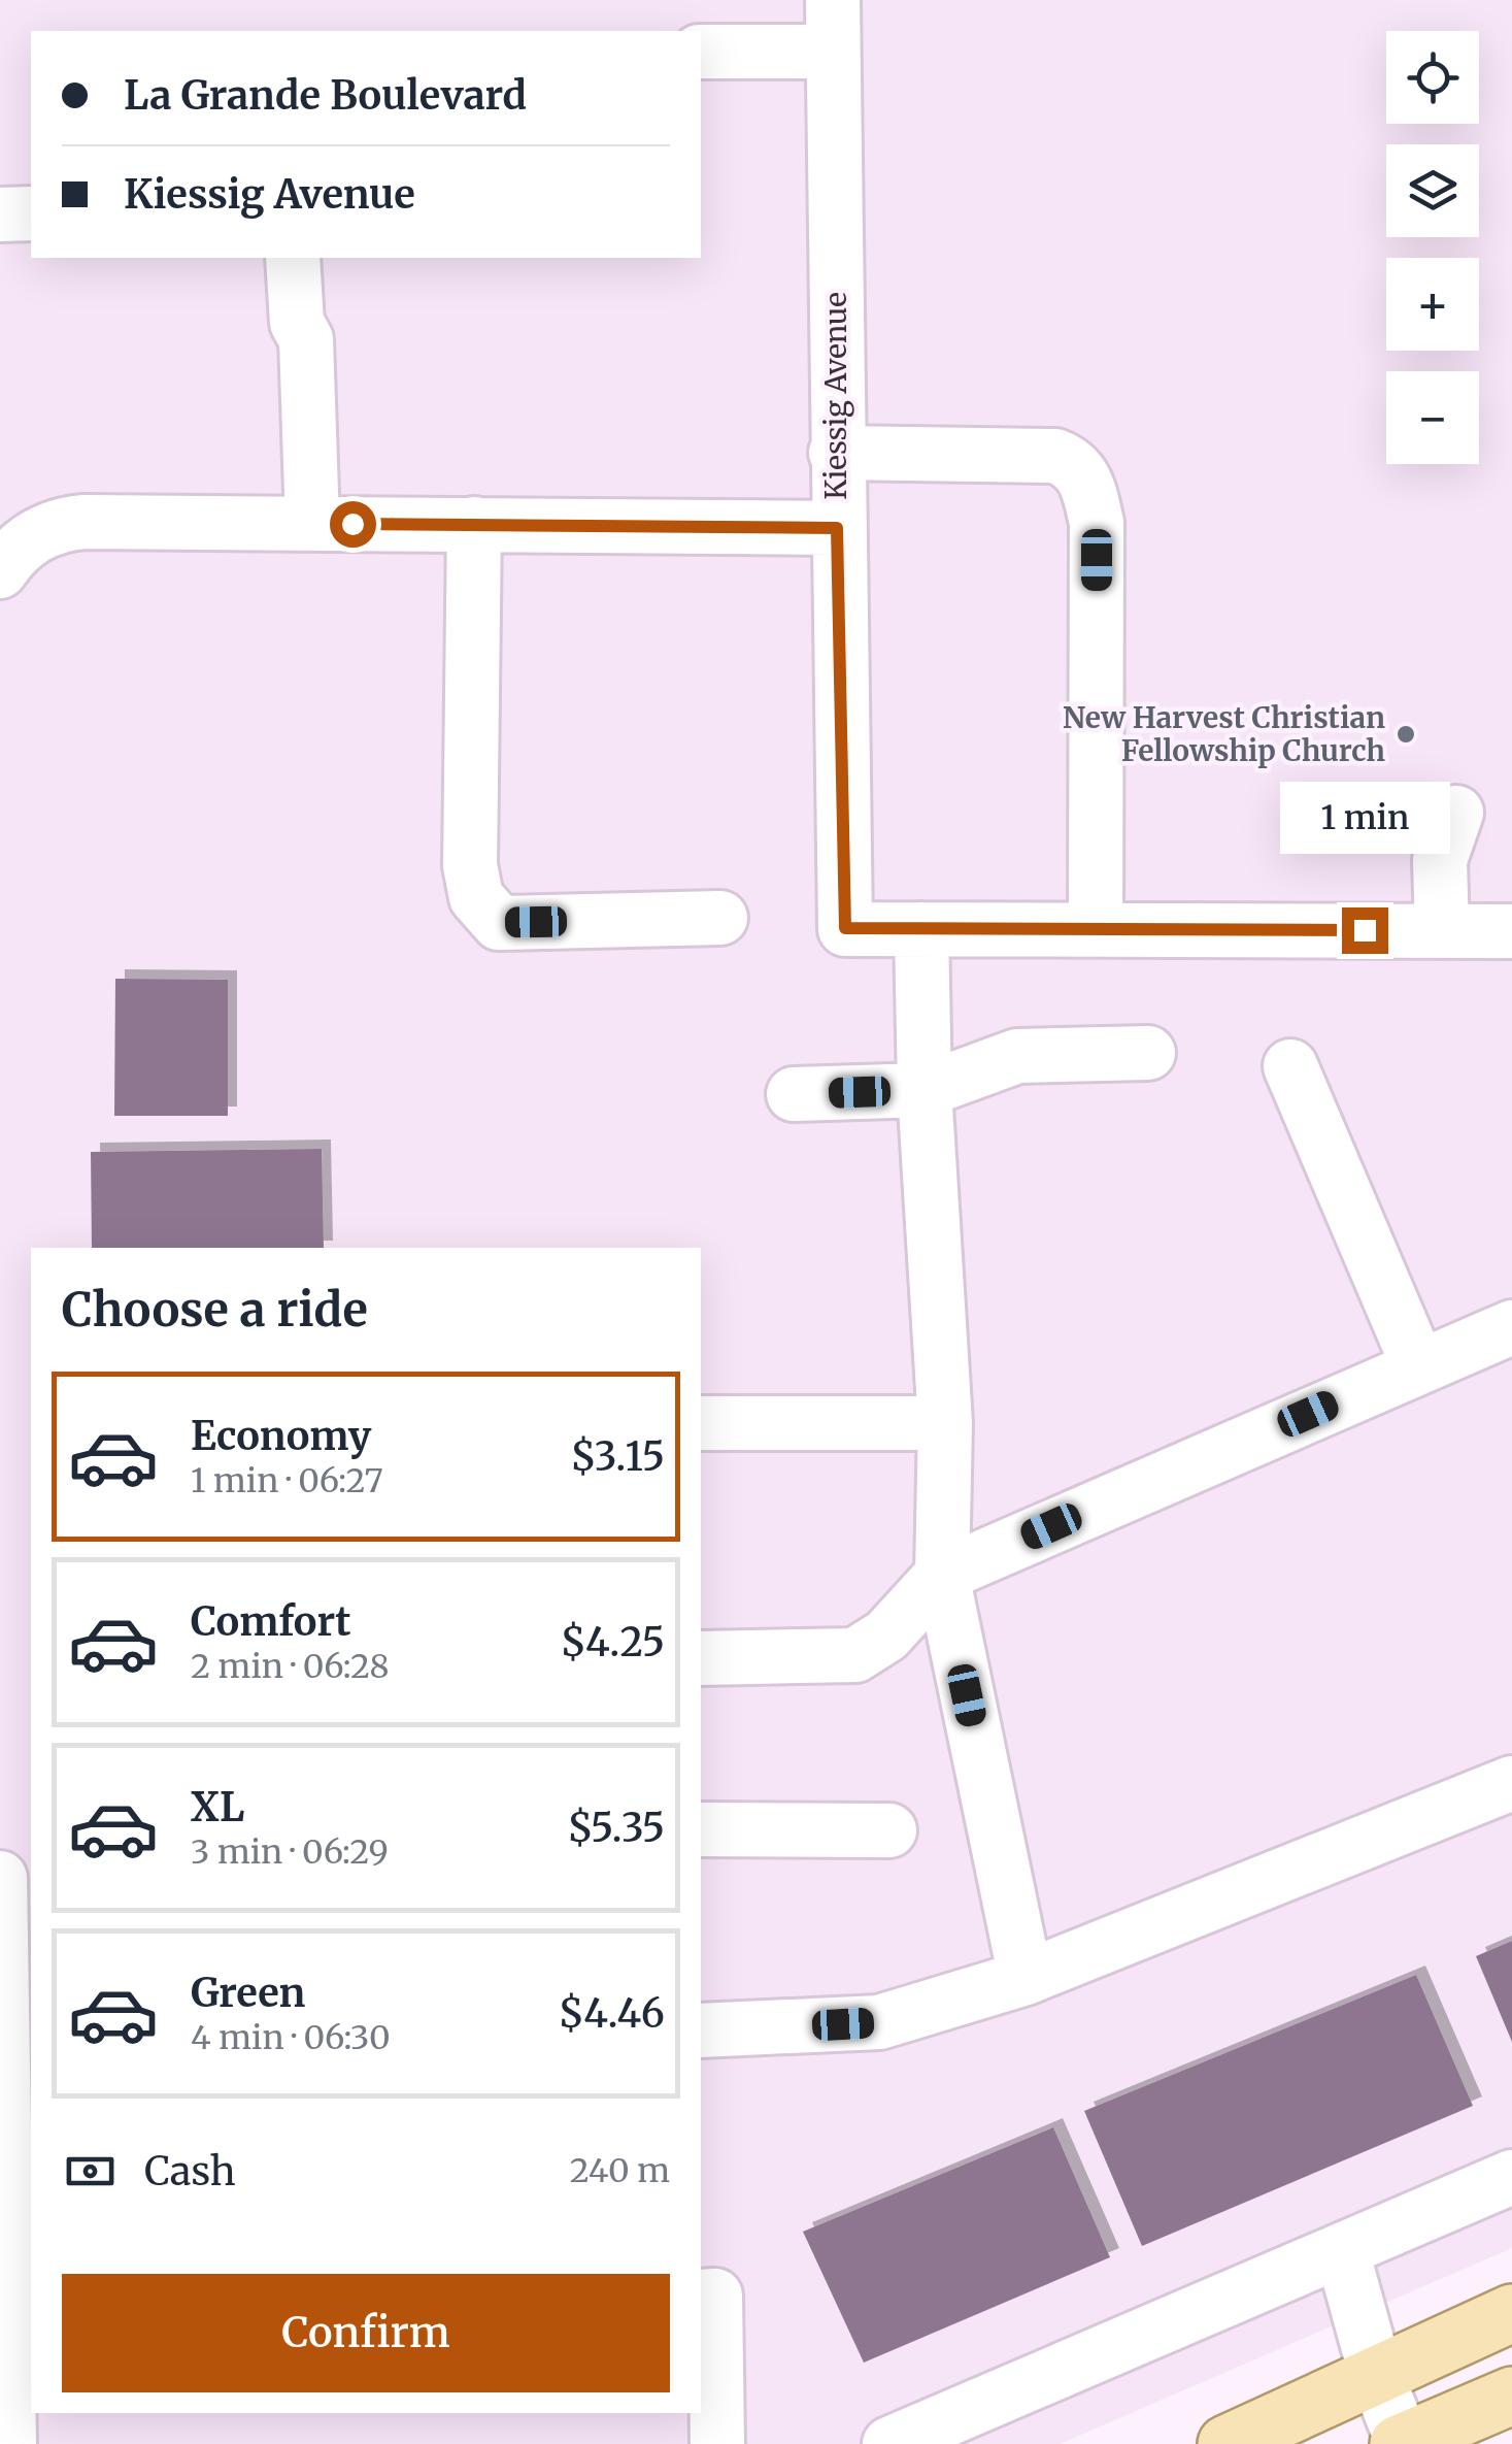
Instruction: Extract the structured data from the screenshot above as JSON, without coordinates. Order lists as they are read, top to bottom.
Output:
{
  "streets": {
    "street": ["Kiessig Avenue"]
  },
  "places": ["New Harvest Christian Fellowship Church"],
  "page": {
    "map_buttons": ["+", "−"],
    "banner": ["La Grande Boulevard", "Kiessig Avenue"],
    "bubble": "1 min",
    "heading": "Choose a ride",
    "list": [
      {
        "name": "Economy",
        "note": "1 min · 06:27",
        "value": "$3.15"
      },
      {
        "name": "Comfort",
        "note": "2 min · 06:28",
        "value": "$4.25"
      },
      {
        "name": "XL",
        "note": "3 min · 06:29",
        "value": "$5.35"
      },
      {
        "name": "Green",
        "note": "4 min · 06:30",
        "value": "$4.46"
      }
    ],
    "pay": ["Cash", "240 m"],
    "buttons": "Confirm"
  }
}
